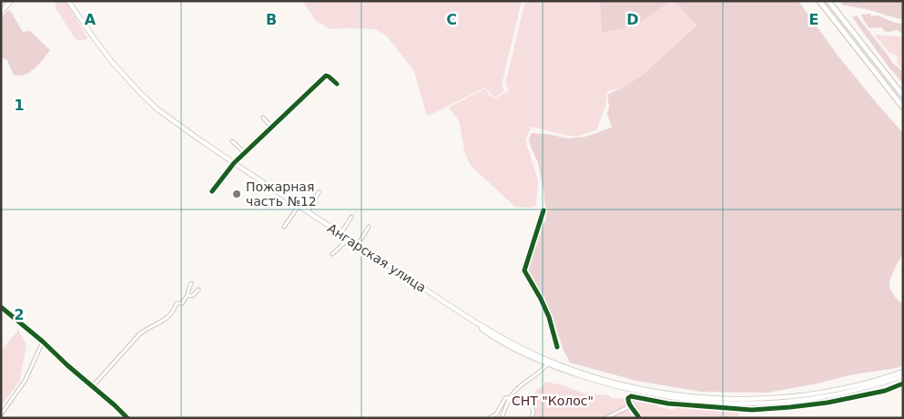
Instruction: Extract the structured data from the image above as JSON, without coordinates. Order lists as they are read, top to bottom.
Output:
{
  "streets": {
    "main road": ["Ангарская улица"]
  },
  "parks": ["СНТ \"Колос\""],
  "places": ["Пожарная часть №12"],
  "grid": {
    "columns": [
      "A",
      "B",
      "C",
      "D",
      "E"
    ],
    "rows": ["1", "2"]
  }
}
